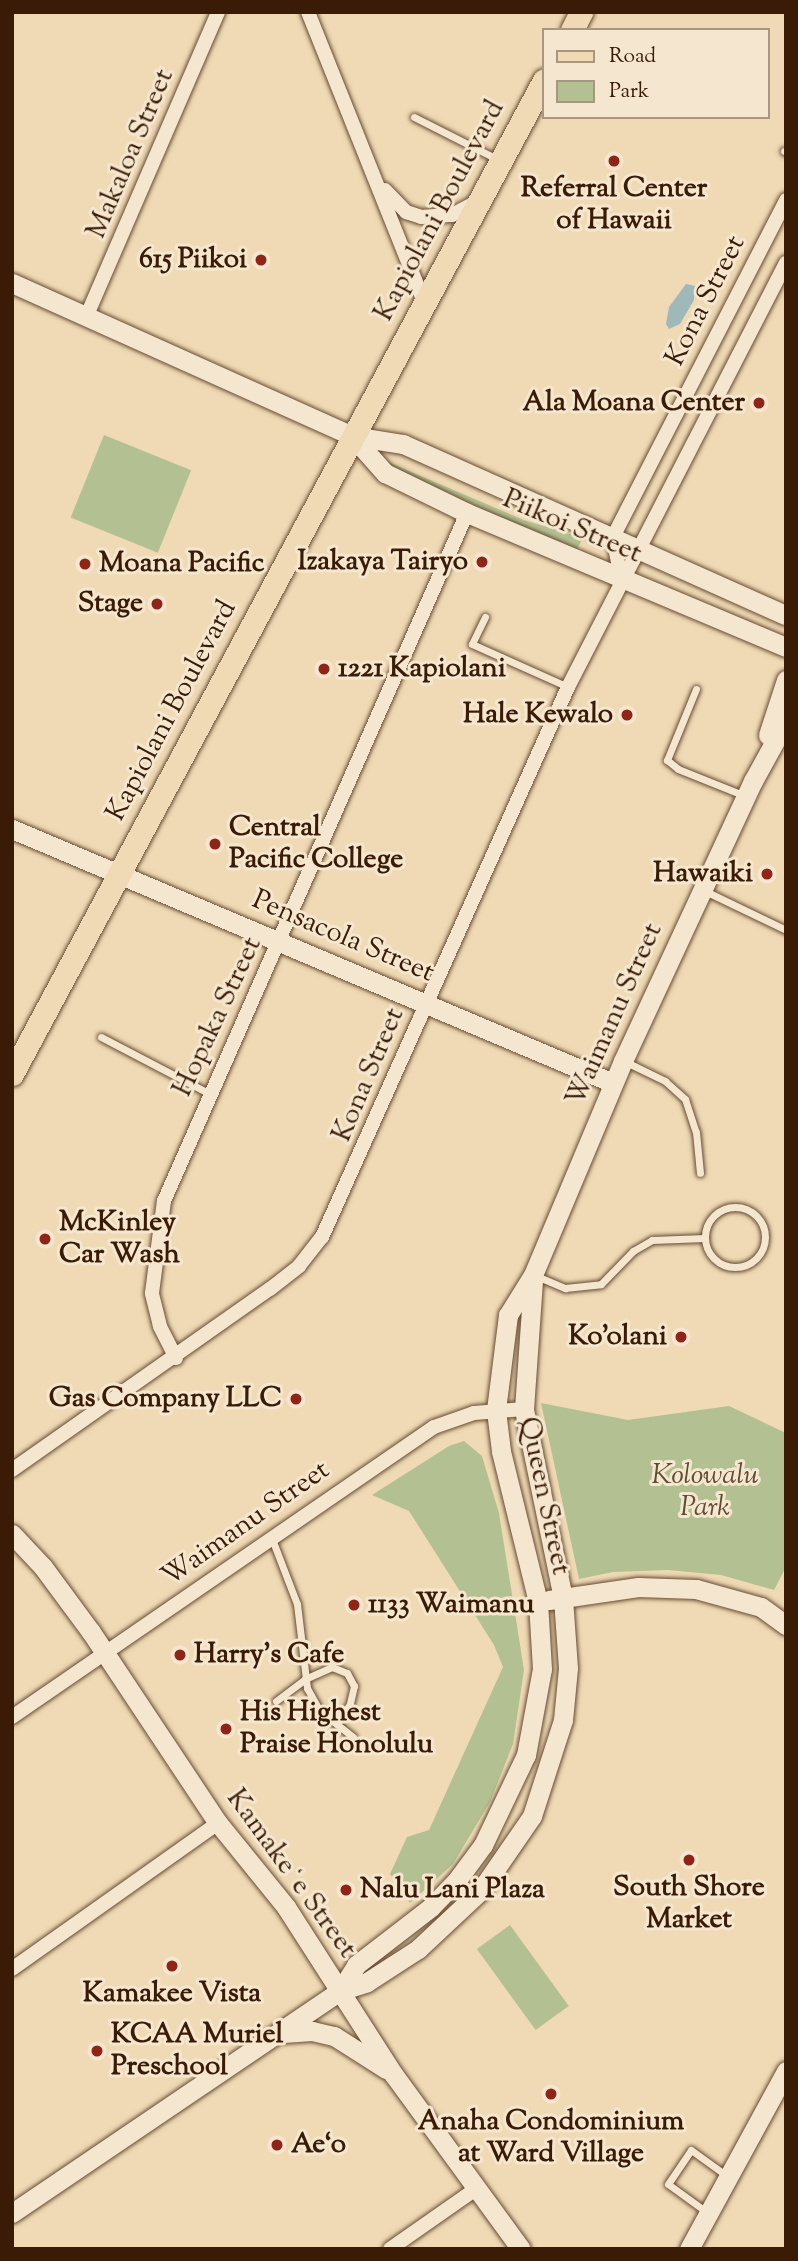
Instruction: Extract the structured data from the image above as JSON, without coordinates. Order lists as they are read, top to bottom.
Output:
{
  "streets": {
    "main road": ["Kapiolani Boulevard"],
    "street": [
      "Makaloa Street",
      "Kona Street",
      "Piikoi Street",
      "Pensacola Street",
      "Waimanu Street",
      "Hopaka Street",
      "Queen Street",
      "Kamakeʻe Street"
    ]
  },
  "crossings": [
    ["Makaloa Street", "Piikoi Street"],
    ["Kapiolani Boulevard", "Piikoi Street"],
    ["Kapiolani Boulevard", "Pensacola Street"],
    ["Kona Street", "Piikoi Street"],
    ["Kona Street", "Pensacola Street"],
    ["Kona Street", "Hopaka Street"],
    ["Piikoi Street", "Hopaka Street"],
    ["Pensacola Street", "Waimanu Street"],
    ["Pensacola Street", "Hopaka Street"],
    ["Waimanu Street", "Queen Street"],
    ["Waimanu Street", "Kamakeʻe Street"],
    ["Queen Street", "Kamakeʻe Street"]
  ],
  "parks": ["Kolowalu Park"],
  "places": [
    "Referral Center of Hawaii",
    "615 Piikoi",
    "Ala Moana Center",
    "Izakaya Tairyo",
    "Moana Pacific",
    "Stage",
    "1221 Kapiolani",
    "Hale Kewalo",
    "Central Pacific College",
    "Hawaiki",
    "McKinley Car Wash",
    "Ko'olani",
    "Gas Company LLC",
    "1133 Waimanu",
    "Harry’s Cafe",
    "His Highest Praise Honolulu",
    "South Shore Market",
    "Nalu Lani Plaza",
    "Kamakee Vista",
    "KCAA Muriel Preschool",
    "Anaha Condominium at Ward Village",
    "Ae‘o"
  ],
  "legend": ["Road", "Park"]
}
